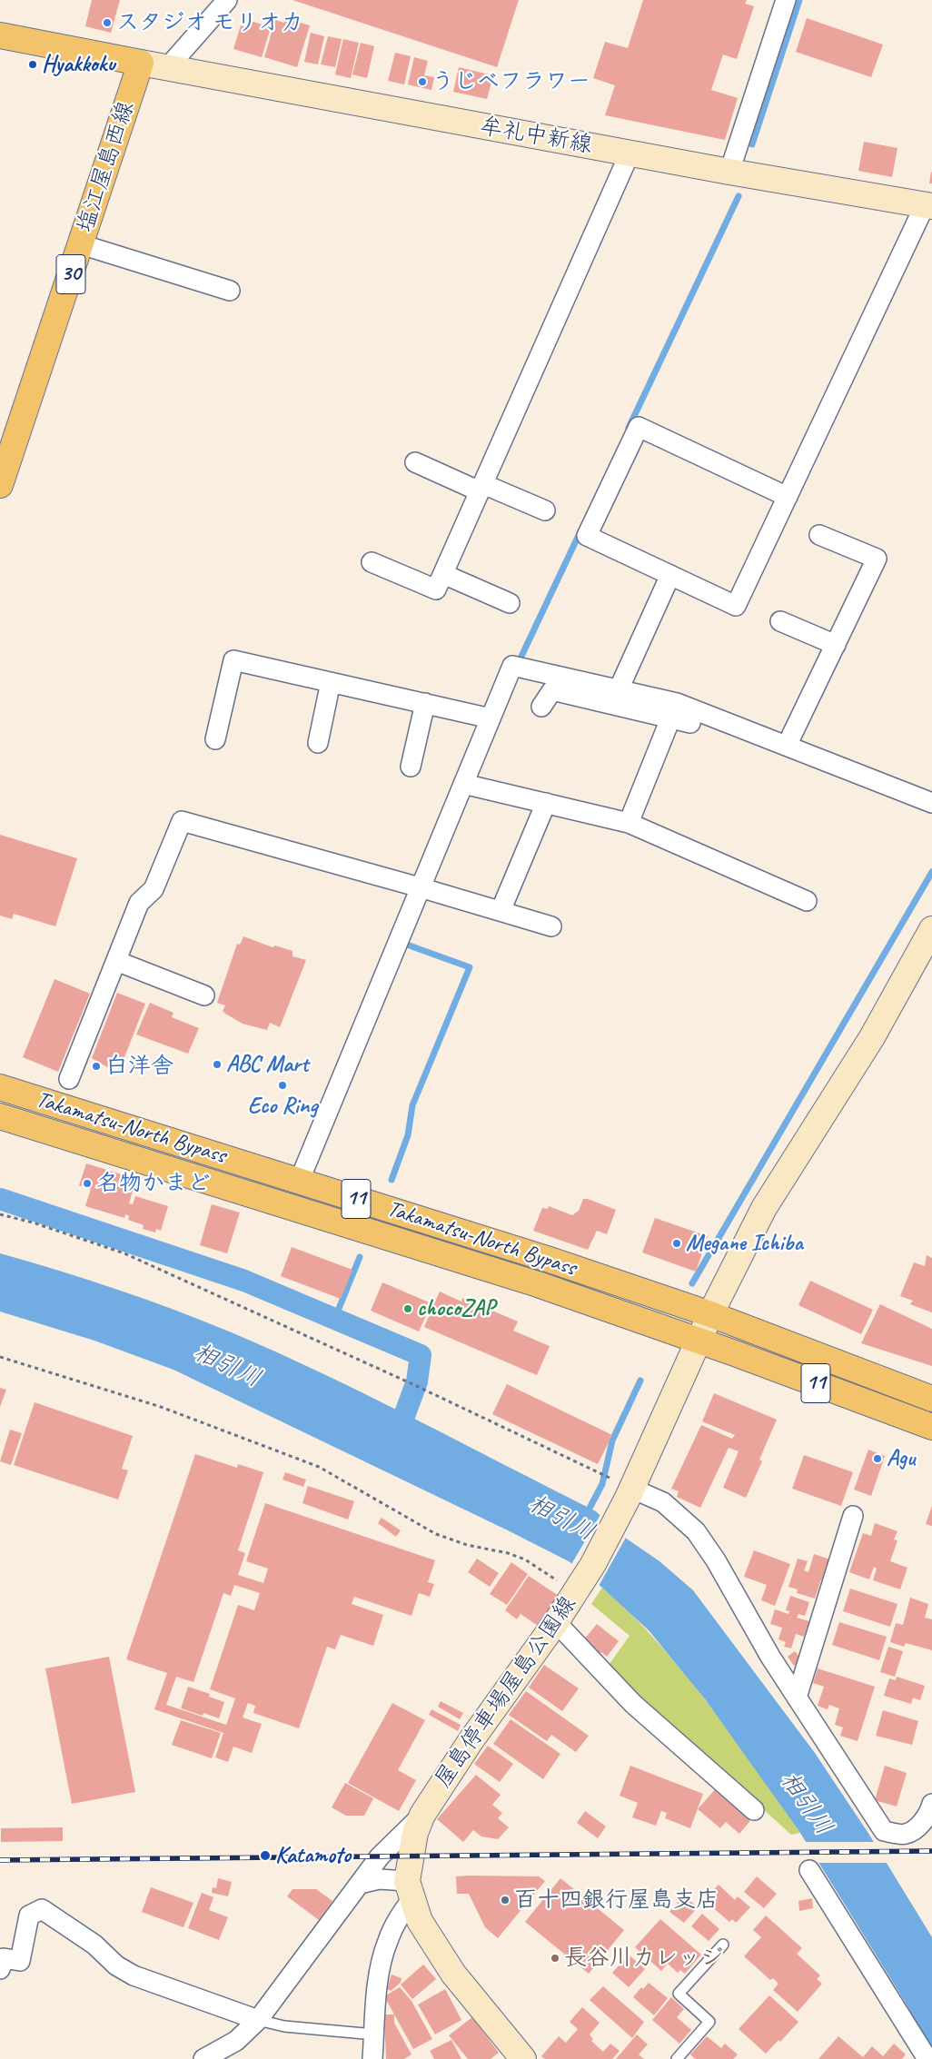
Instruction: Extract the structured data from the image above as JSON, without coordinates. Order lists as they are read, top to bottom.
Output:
{
  "streets": {
    "main road": [
      "牟礼中新線",
      "塩江屋島西線",
      "30",
      "Takamatsu-North Bypass",
      "11",
      "屋島停車場屋島公園線"
    ]
  },
  "crossings": [
    ["牟礼中新線", "塩江屋島西線"],
    ["Takamatsu-North Bypass", "屋島停車場屋島公園線"]
  ],
  "water": ["相引川"],
  "places": [
    "スタジオ モリオカ",
    "Hyakkoku",
    "うじべフラワー",
    "ABC Mart",
    "白洋舎",
    "Eco Ring",
    "名物かまど",
    "Megane Ichiba",
    "chocoZAP",
    "Agu",
    "Katamoto",
    "百十四銀行屋島支店",
    "長谷川カレッジ"
  ]
}
